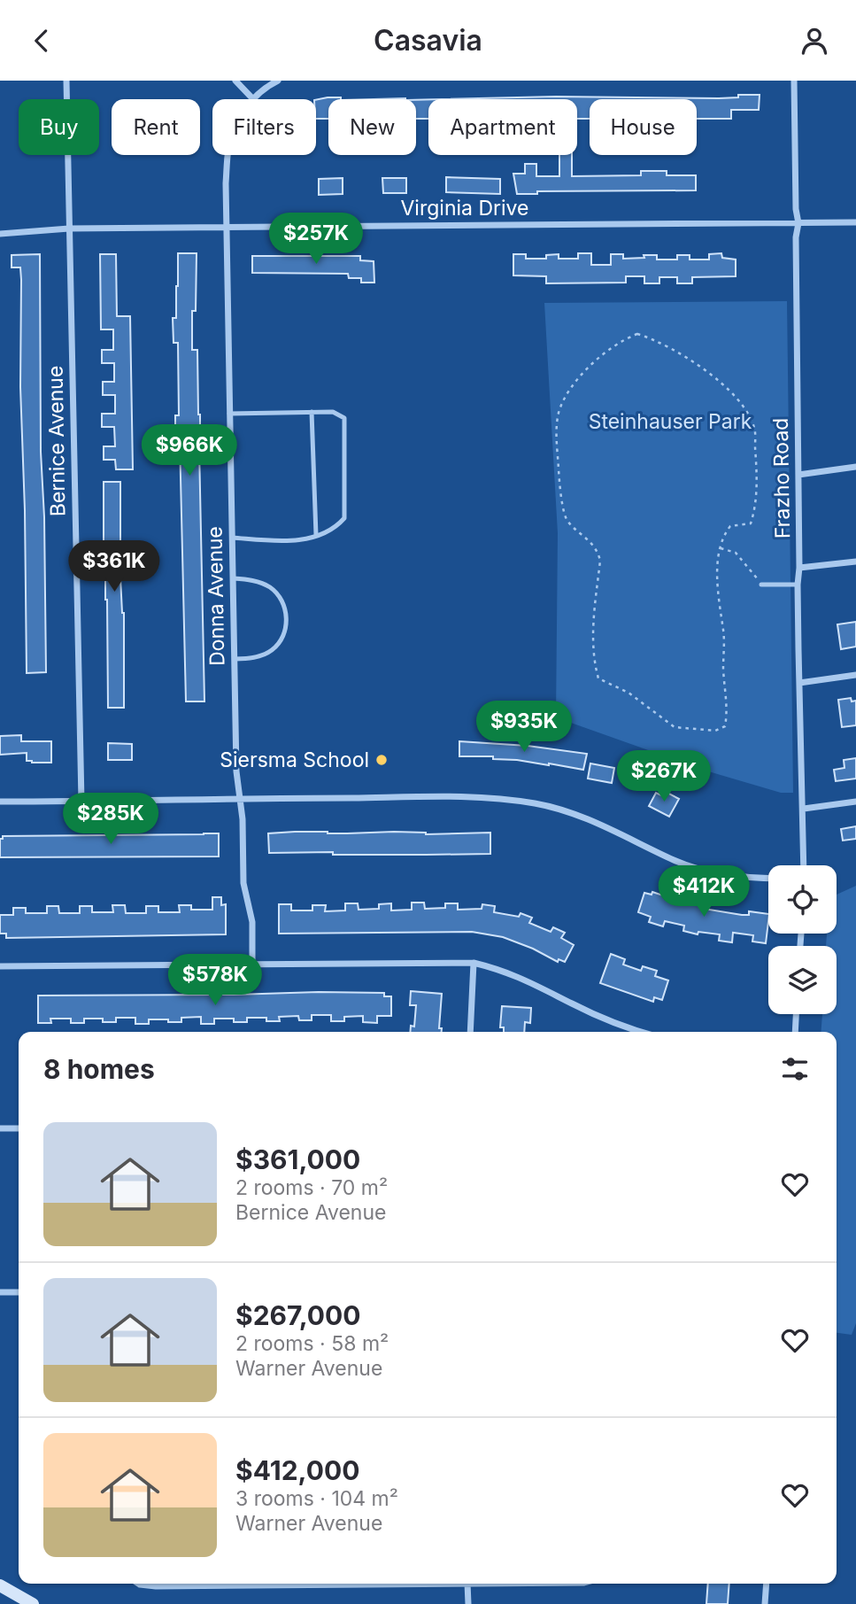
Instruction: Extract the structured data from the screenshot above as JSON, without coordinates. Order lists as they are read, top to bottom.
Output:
{
  "streets": {
    "street": [
      "Virginia Drive",
      "Bernice Avenue",
      "Frazho Road",
      "Donna Avenue"
    ]
  },
  "crossings": [
    ["Virginia Drive", "Bernice Avenue"],
    ["Virginia Drive", "Frazho Road"],
    ["Virginia Drive", "Donna Avenue"]
  ],
  "parks": ["Steinhauser Park"],
  "places": ["Siersma School"],
  "page": {
    "header": "Casavia",
    "chip": [
      "Buy",
      "Rent",
      "Filters",
      "New",
      "Apartment",
      "House"
    ],
    "price": [
      "$257K",
      "$966K",
      "$361K",
      "$935K",
      "$267K",
      "$285K",
      "$412K",
      "$578K"
    ],
    "heading": "8 homes",
    "list": [
      {
        "name": "$361,000",
        "note": "2 rooms · 70 m² · Bernice Avenue"
      },
      {
        "name": "$267,000",
        "note": "2 rooms · 58 m² · Warner Avenue"
      },
      {
        "name": "$412,000",
        "note": "3 rooms · 104 m² · Warner Avenue"
      }
    ]
  }
}
